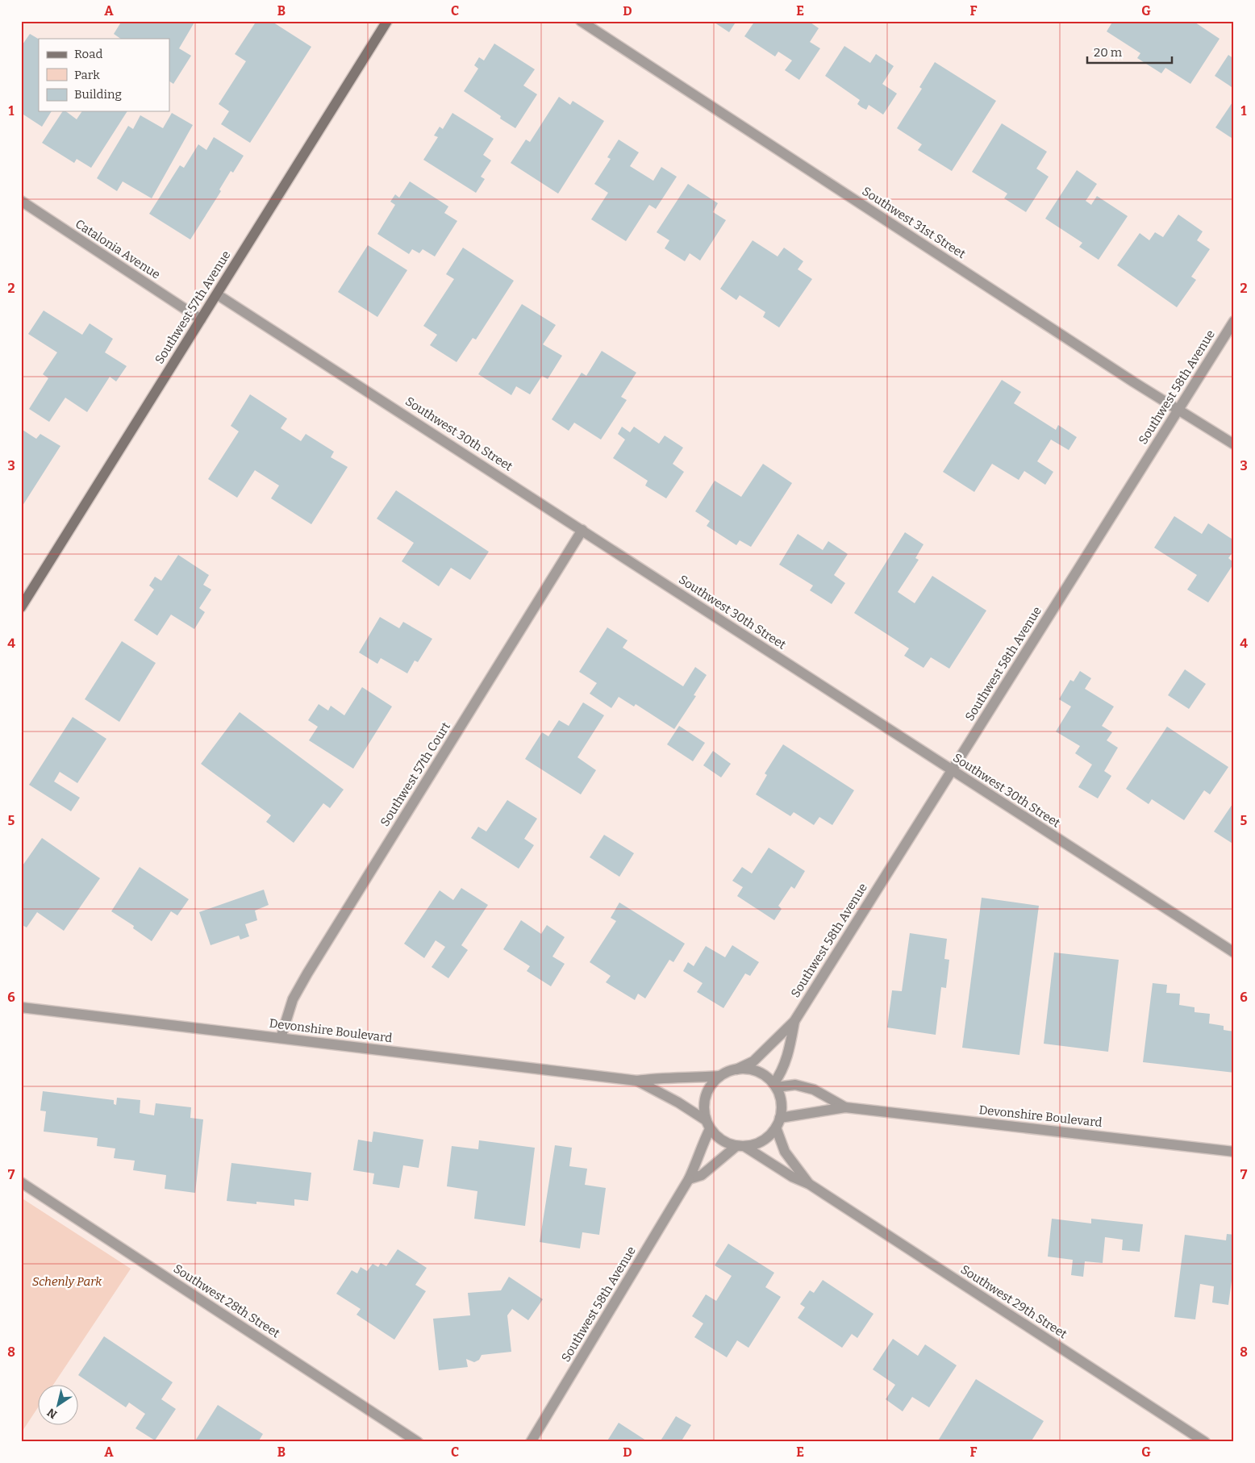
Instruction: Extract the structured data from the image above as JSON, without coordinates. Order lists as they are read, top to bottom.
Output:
{
  "streets": {
    "main road": ["Southwest 57th Avenue"],
    "street": [
      "Southwest 31st Street",
      "Catalonia Avenue",
      "Southwest 58th Avenue",
      "Southwest 30th Street",
      "Southwest 57th Court",
      "Devonshire Boulevard",
      "Southwest 28th Street",
      "Southwest 29th Street"
    ]
  },
  "crossings": [
    ["Southwest 31st Street", "Southwest 58th Avenue"],
    ["Catalonia Avenue", "Southwest 57th Avenue"],
    ["Southwest 57th Avenue", "Southwest 30th Street"],
    ["Southwest 58th Avenue", "Southwest 30th Street"],
    ["Southwest 58th Avenue", "Devonshire Boulevard"],
    ["Southwest 58th Avenue", "Southwest 29th Street"],
    ["Southwest 30th Street", "Southwest 57th Court"],
    ["Southwest 57th Court", "Devonshire Boulevard"],
    ["Devonshire Boulevard", "Southwest 29th Street"]
  ],
  "parks": ["Schenly Park"],
  "legend": ["Road", "Park", "Building"],
  "scale_bar": "20 m",
  "north": "bottom left",
  "grid": {
    "columns": [
      "A",
      "B",
      "C",
      "D",
      "E",
      "F",
      "G"
    ],
    "rows": [
      "1",
      "2",
      "3",
      "4",
      "5",
      "6",
      "7",
      "8"
    ]
  }
}
